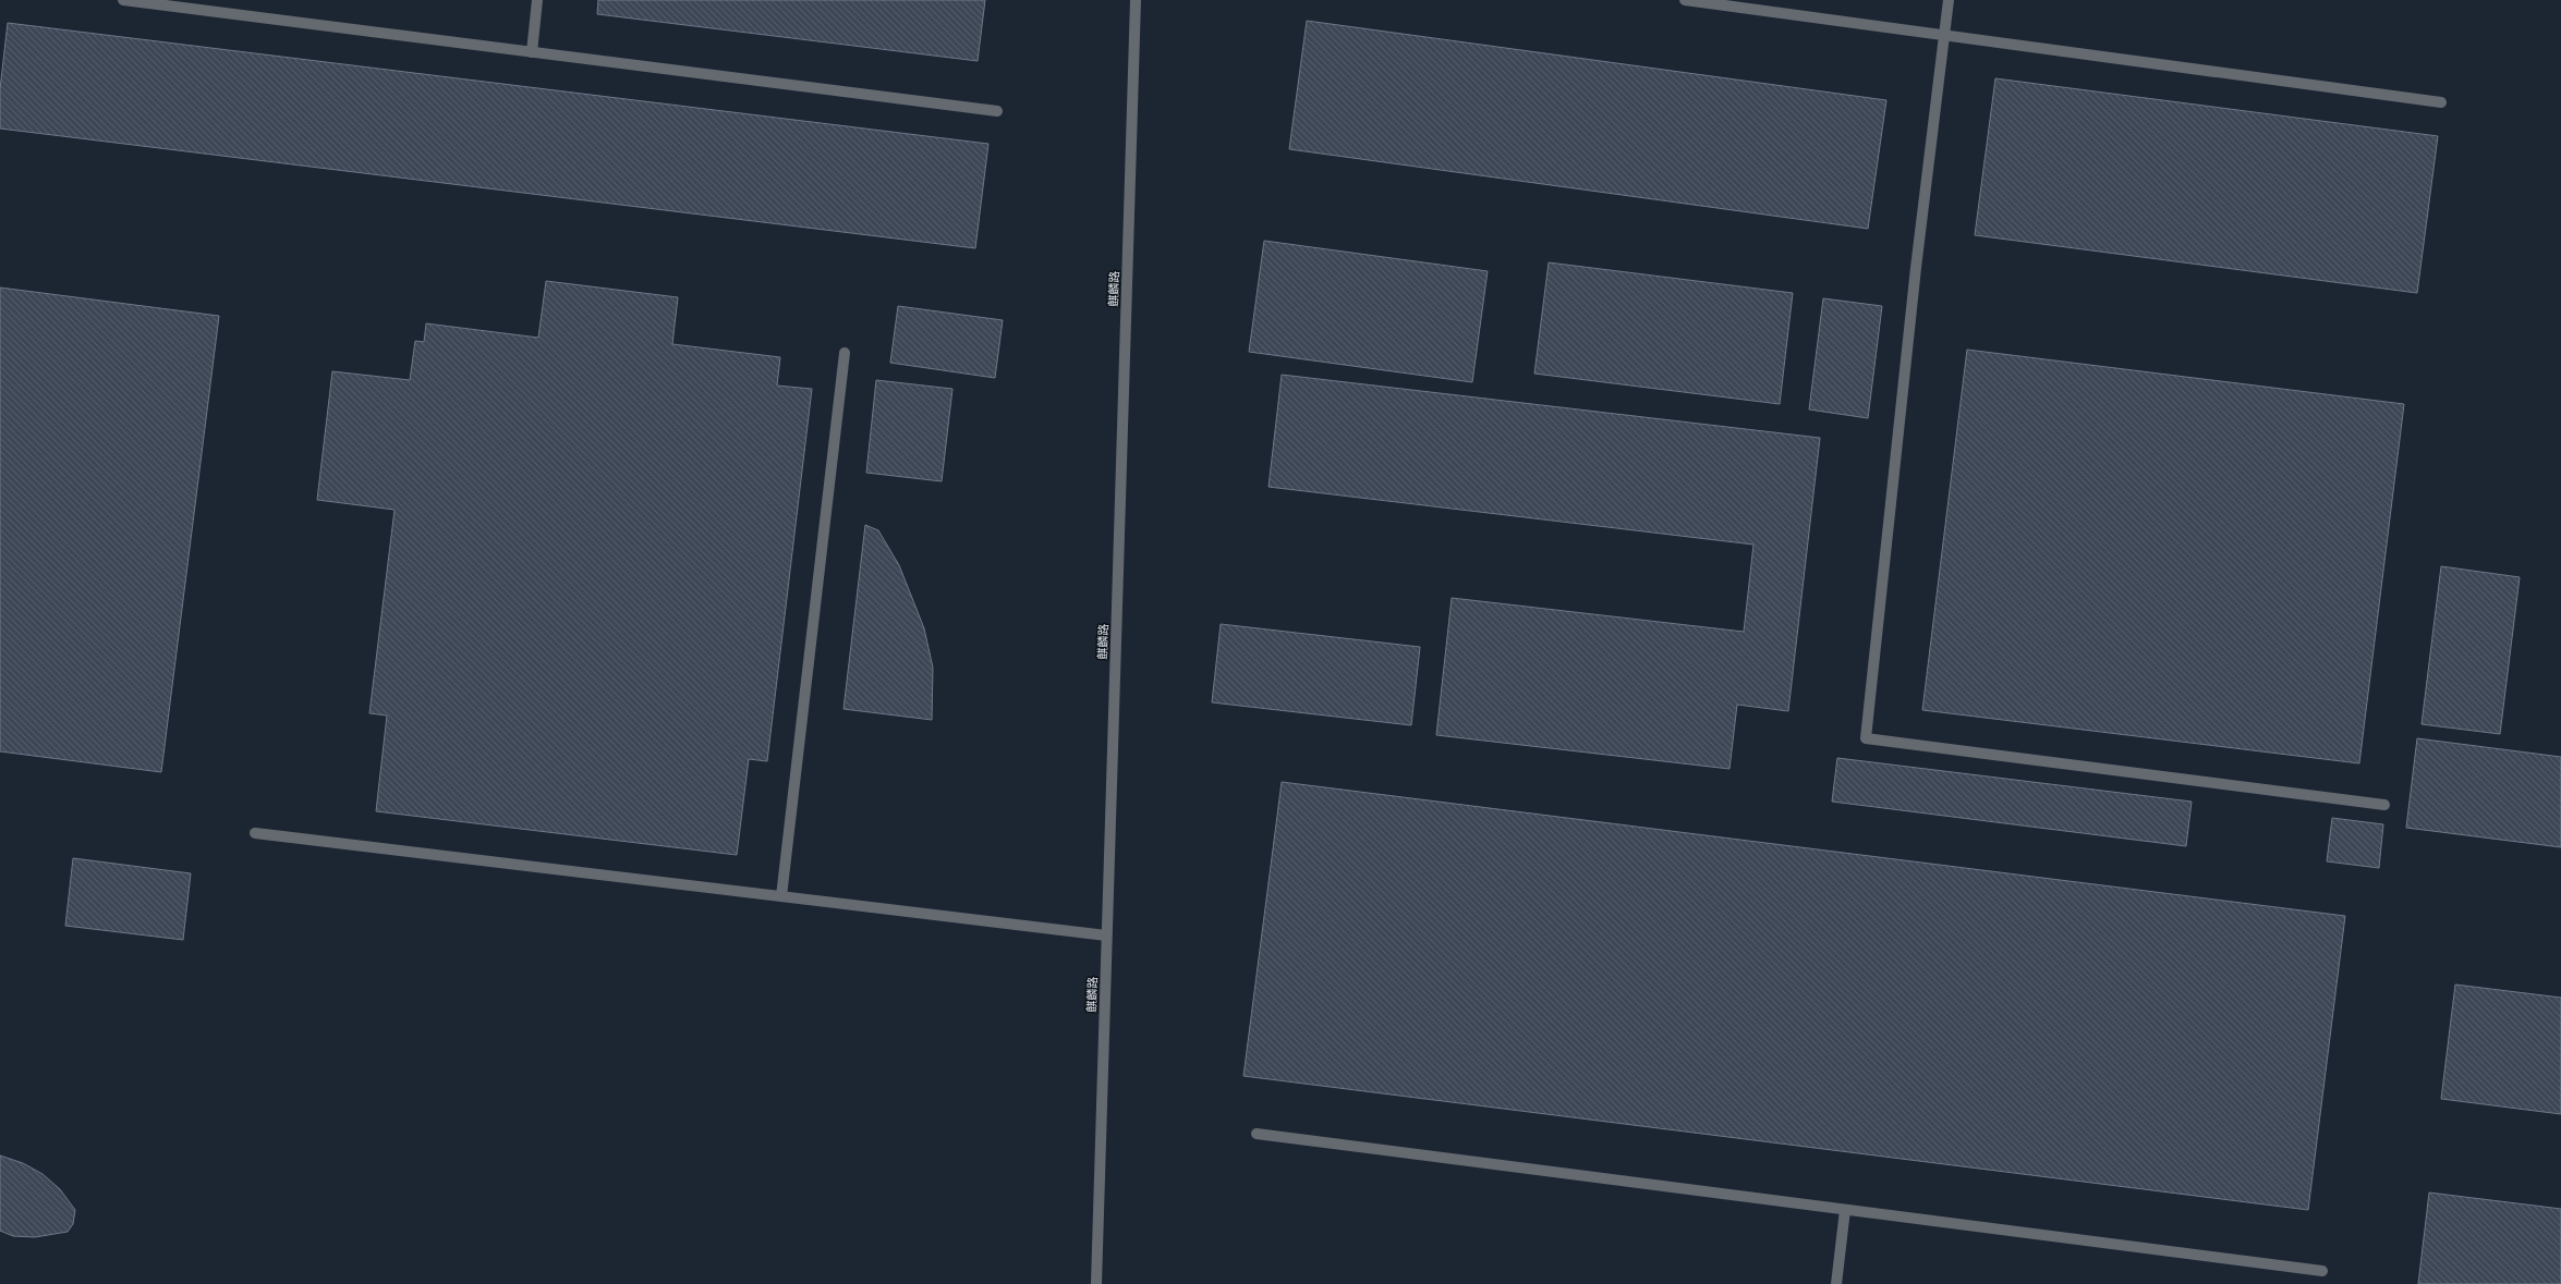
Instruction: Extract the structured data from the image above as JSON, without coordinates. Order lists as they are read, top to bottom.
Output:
{
  "streets": {
    "street": ["麒麟路"]
  }
}
